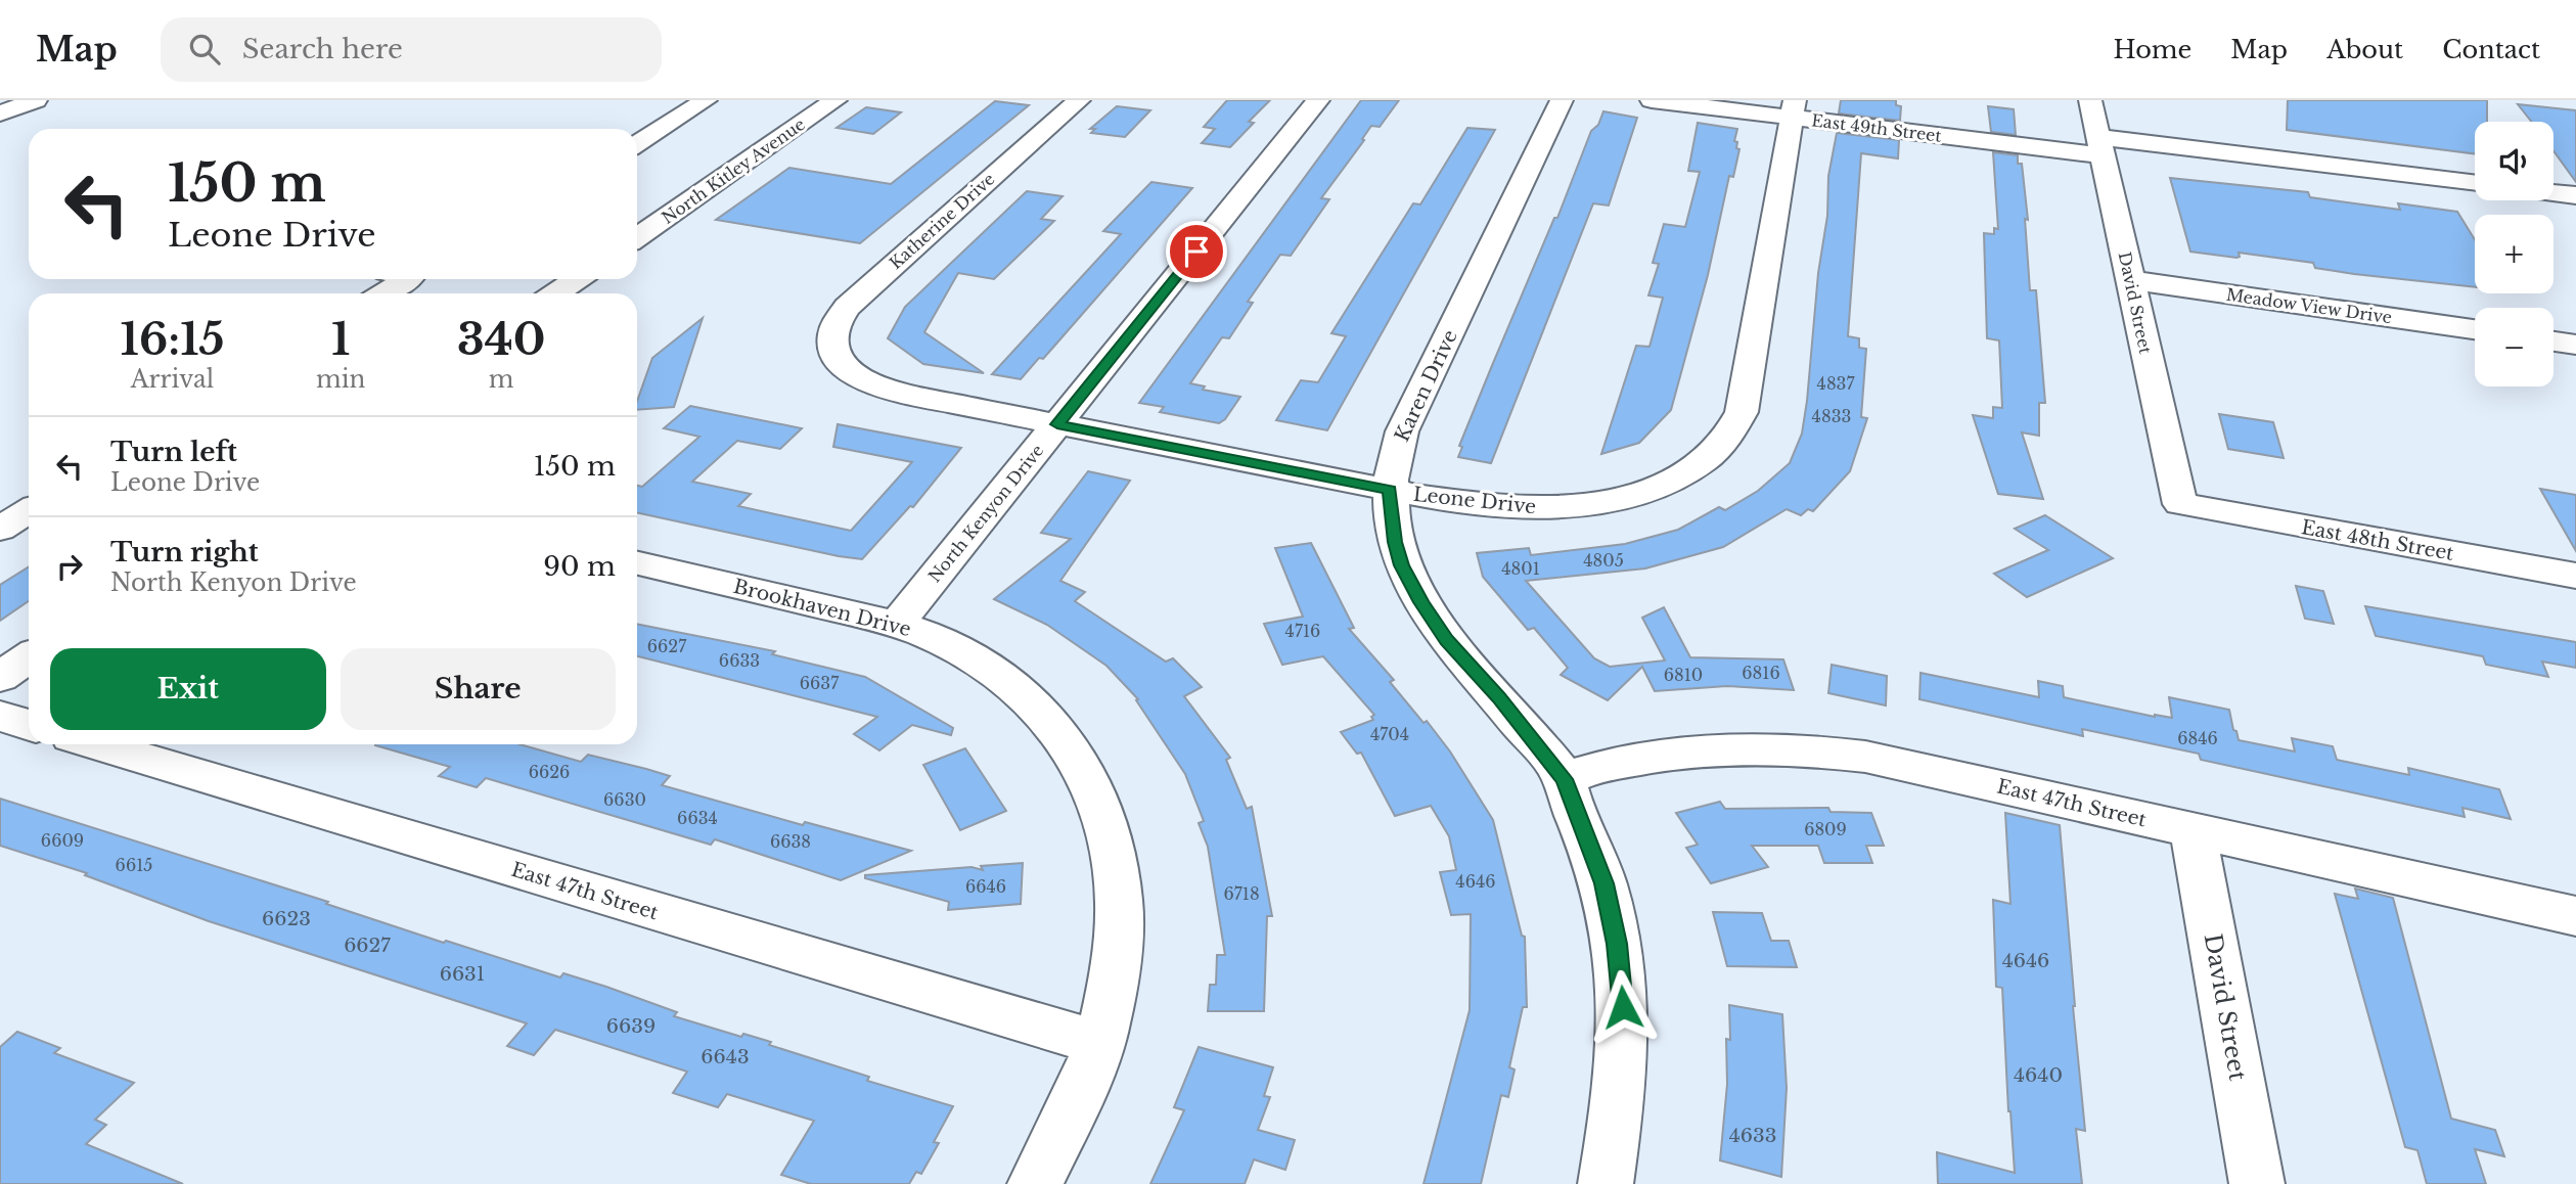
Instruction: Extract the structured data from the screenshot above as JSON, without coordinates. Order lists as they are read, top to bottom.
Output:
{
  "streets": {
    "street": [
      "East 49th Street",
      "North Kitley Avenue",
      "Katherine Drive",
      "David Street",
      "Meadow View Drive",
      "Karen Drive",
      "Leone Drive",
      "North Kenyon Drive",
      "East 48th Street",
      "Brookhaven Drive",
      "East 47th Street"
    ]
  },
  "crossings": [
    ["East 49th Street", "David Street"],
    ["East 49th Street", "Leone Drive"],
    ["Katherine Drive", "Leone Drive"],
    ["David Street", "Meadow View Drive"],
    ["David Street", "East 48th Street"],
    ["David Street", "East 47th Street"],
    ["Karen Drive", "Leone Drive"],
    ["Karen Drive", "East 47th Street"],
    ["Leone Drive", "North Kenyon Drive"],
    ["North Kenyon Drive", "Brookhaven Drive"],
    ["Brookhaven Drive", "East 47th Street"]
  ],
  "house_numbers": [
    "4837",
    "4833",
    "4805",
    "4801",
    "4716",
    "6627",
    "6633",
    "6816",
    "6810",
    "6637",
    "4704",
    "6846",
    "6626",
    "6630",
    "6634",
    "6809",
    "6609",
    "6638",
    "6615",
    "4646",
    "6646",
    "6718",
    "6623",
    "6627",
    "4646",
    "6631",
    "6639",
    "6643",
    "4640",
    "4633"
  ],
  "page": {
    "header": "Map",
    "search": "Search here",
    "nav": [
      "Home",
      "Map",
      "About",
      "Contact"
    ],
    "map_buttons": ["+", "−"],
    "turn": ["150 m", "Leone Drive"],
    "eta": [
      "16:15",
      "Arrival",
      "1",
      "min",
      "340",
      "m"
    ],
    "list": [
      {
        "name": "Turn left",
        "note": "Leone Drive",
        "value": "150 m"
      },
      {
        "name": "Turn right",
        "note": "North Kenyon Drive",
        "value": "90 m"
      }
    ],
    "buttons": ["Exit", "Share"]
  }
}
